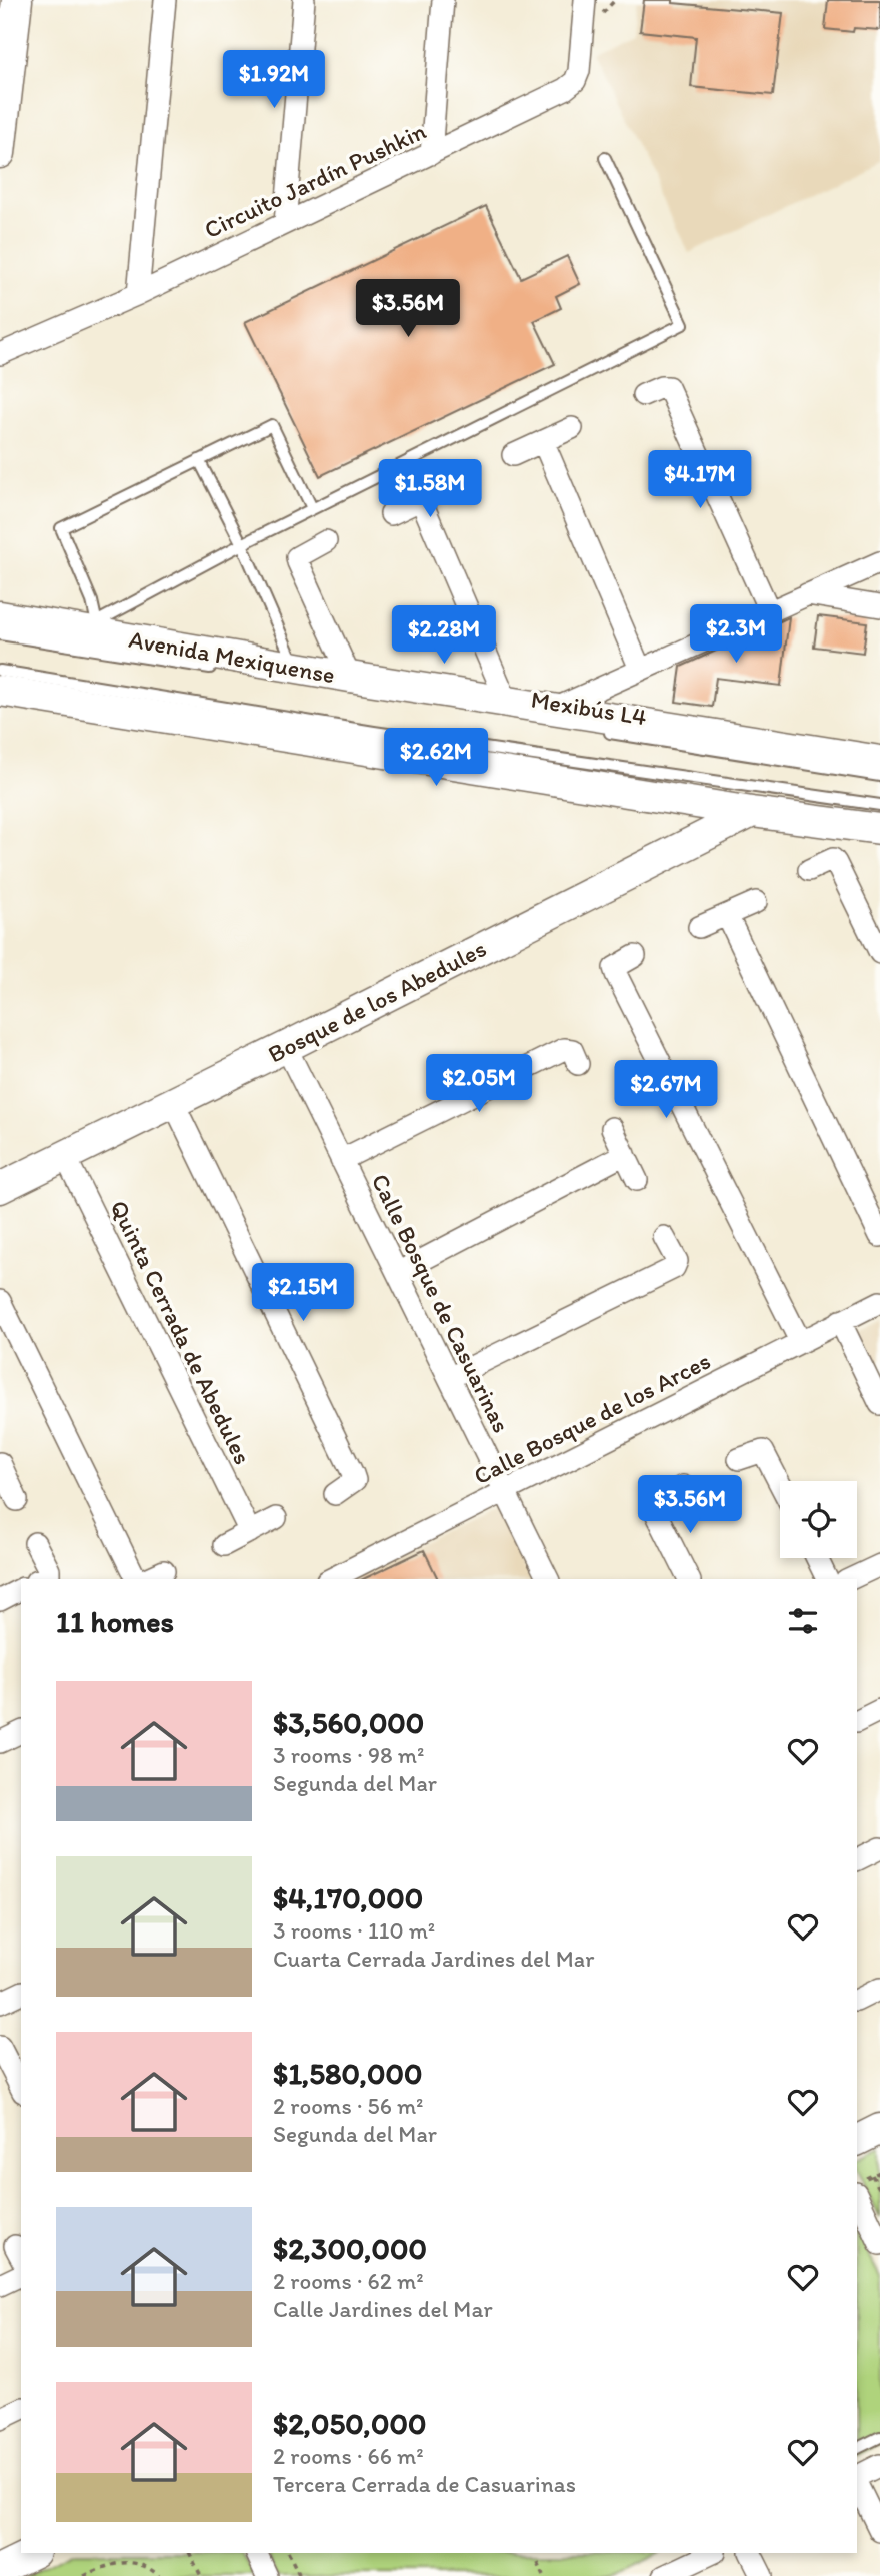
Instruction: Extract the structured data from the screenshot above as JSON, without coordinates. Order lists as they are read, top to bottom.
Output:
{
  "streets": {
    "main road": ["Avenida Mexiquense", "Bosque de los Abedules"],
    "street": [
      "Circuito Jardín Pushkin",
      "Calle Bosque de Casuarinas",
      "Quinta Cerrada de Abedules",
      "Calle Bosque de los Arces"
    ],
    "lane": ["Mexibús L4"]
  },
  "crossings": [
    ["Bosque de los Abedules", "Calle Bosque de Casuarinas"],
    ["Bosque de los Abedules", "Quinta Cerrada de Abedules"],
    ["Calle Bosque de Casuarinas", "Calle Bosque de los Arces"]
  ],
  "page": {
    "price": [
      "$1.92M",
      "$3.56M",
      "$4.17M",
      "$1.58M",
      "$2.3M",
      "$2.28M",
      "$2.62M",
      "$2.05M",
      "$2.67M",
      "$2.15M",
      "$3.56M"
    ],
    "heading": "11 homes",
    "list": [
      {
        "name": "$3,560,000",
        "note": "3 rooms · 98 m² · Segunda del Mar"
      },
      {
        "name": "$4,170,000",
        "note": "3 rooms · 110 m² · Cuarta Cerrada Jardines del Mar"
      },
      {
        "name": "$1,580,000",
        "note": "2 rooms · 56 m² · Segunda del Mar"
      },
      {
        "name": "$2,300,000",
        "note": "2 rooms · 62 m² · Calle Jardines del Mar"
      },
      {
        "name": "$2,050,000",
        "note": "2 rooms · 66 m² · Tercera Cerrada de Casuarinas"
      }
    ]
  }
}
